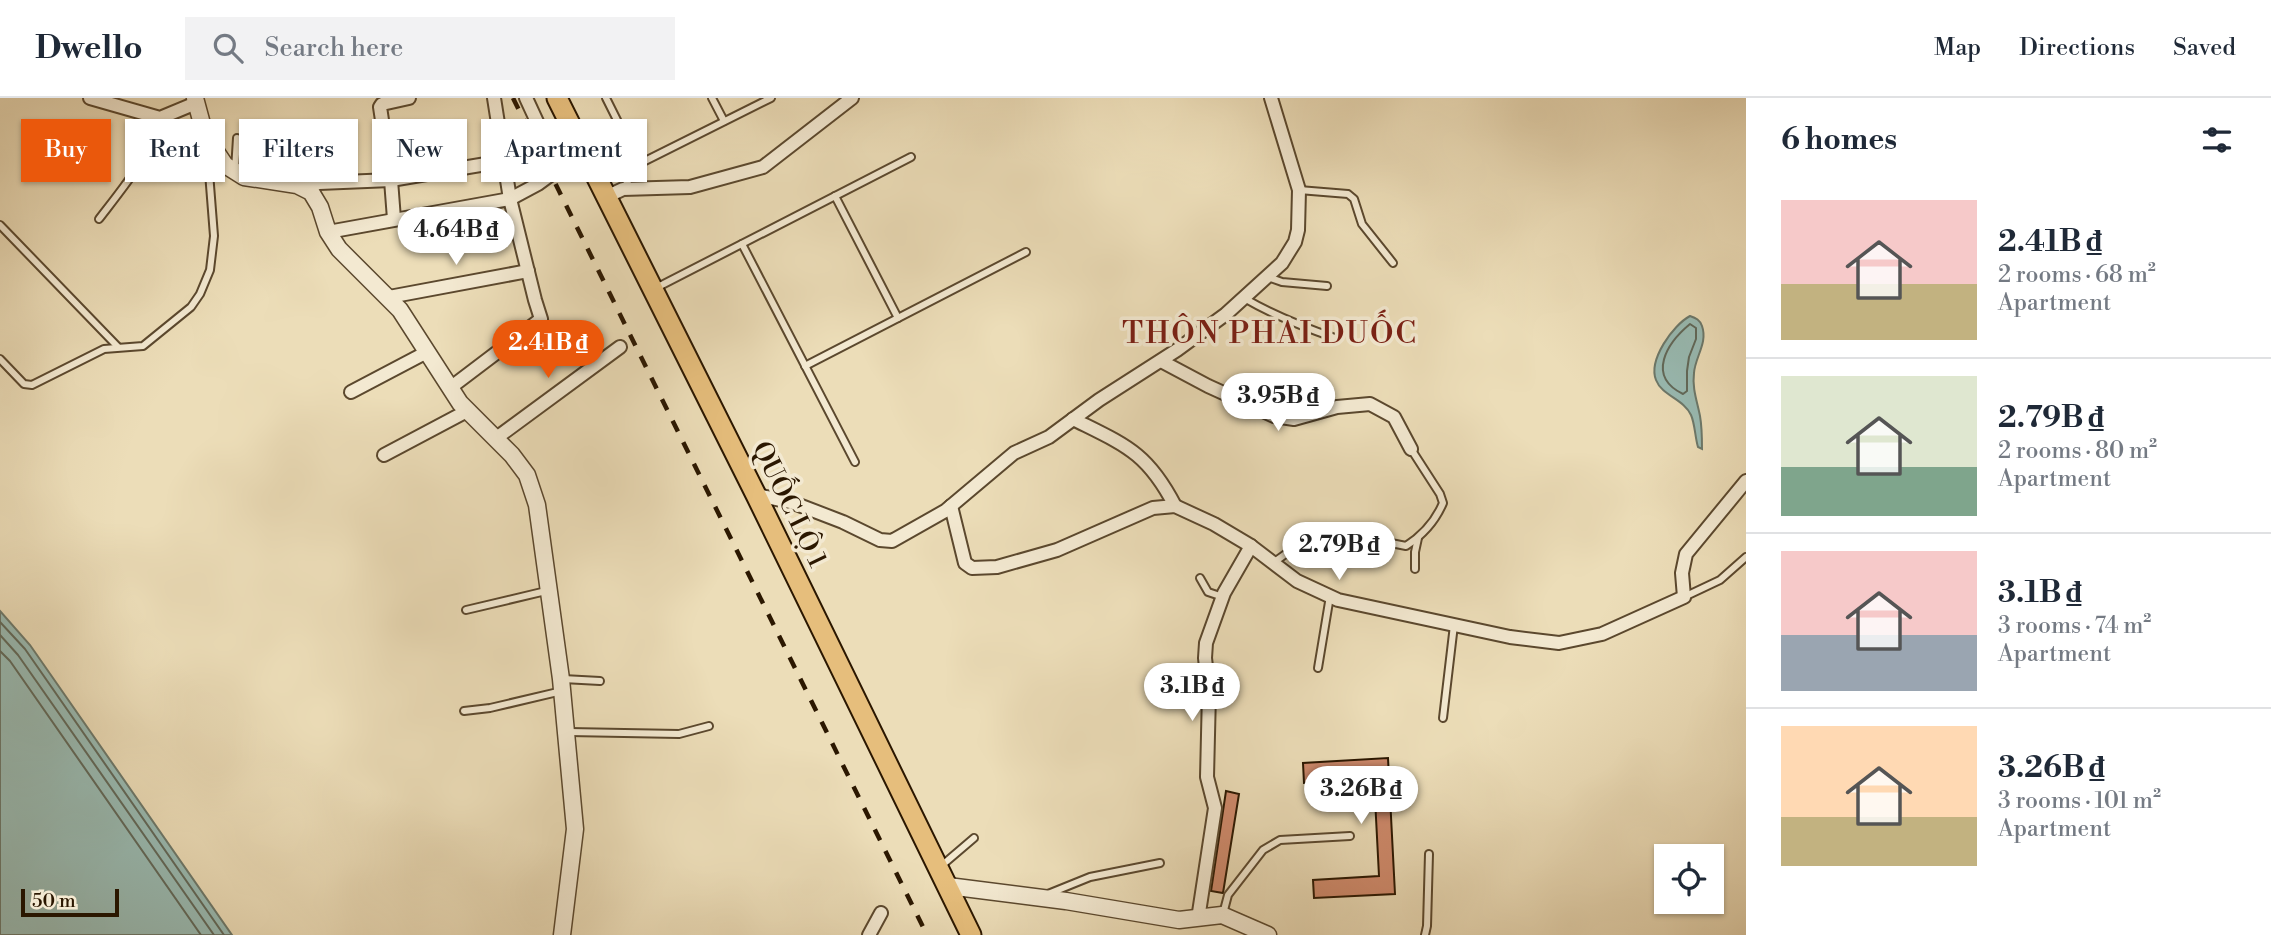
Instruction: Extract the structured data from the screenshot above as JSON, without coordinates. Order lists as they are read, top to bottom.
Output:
{
  "streets": {
    "highway": ["QUỐC LỘ 1"]
  },
  "districts": ["THÔN PHAI DUỐC"],
  "scale_bar": "50 m",
  "page": {
    "header": "Dwello",
    "search": "Search here",
    "nav": ["Map", "Directions", "Saved"],
    "heading": "6 homes",
    "chip": [
      "Buy",
      "Rent",
      "Filters",
      "New",
      "Apartment"
    ],
    "list": [
      {
        "name": "2.41B ₫",
        "note": "2 rooms · 68 m² · Apartment"
      },
      {
        "name": "2.79B ₫",
        "note": "2 rooms · 80 m² · Apartment"
      },
      {
        "name": "3.1B ₫",
        "note": "3 rooms · 74 m² · Apartment"
      },
      {
        "name": "3.26B ₫",
        "note": "3 rooms · 101 m² · Apartment"
      }
    ],
    "price": [
      "4.64B ₫",
      "2.41B ₫",
      "3.95B ₫",
      "2.79B ₫",
      "3.1B ₫",
      "3.26B ₫"
    ],
    "scale": "50 m"
  }
}
